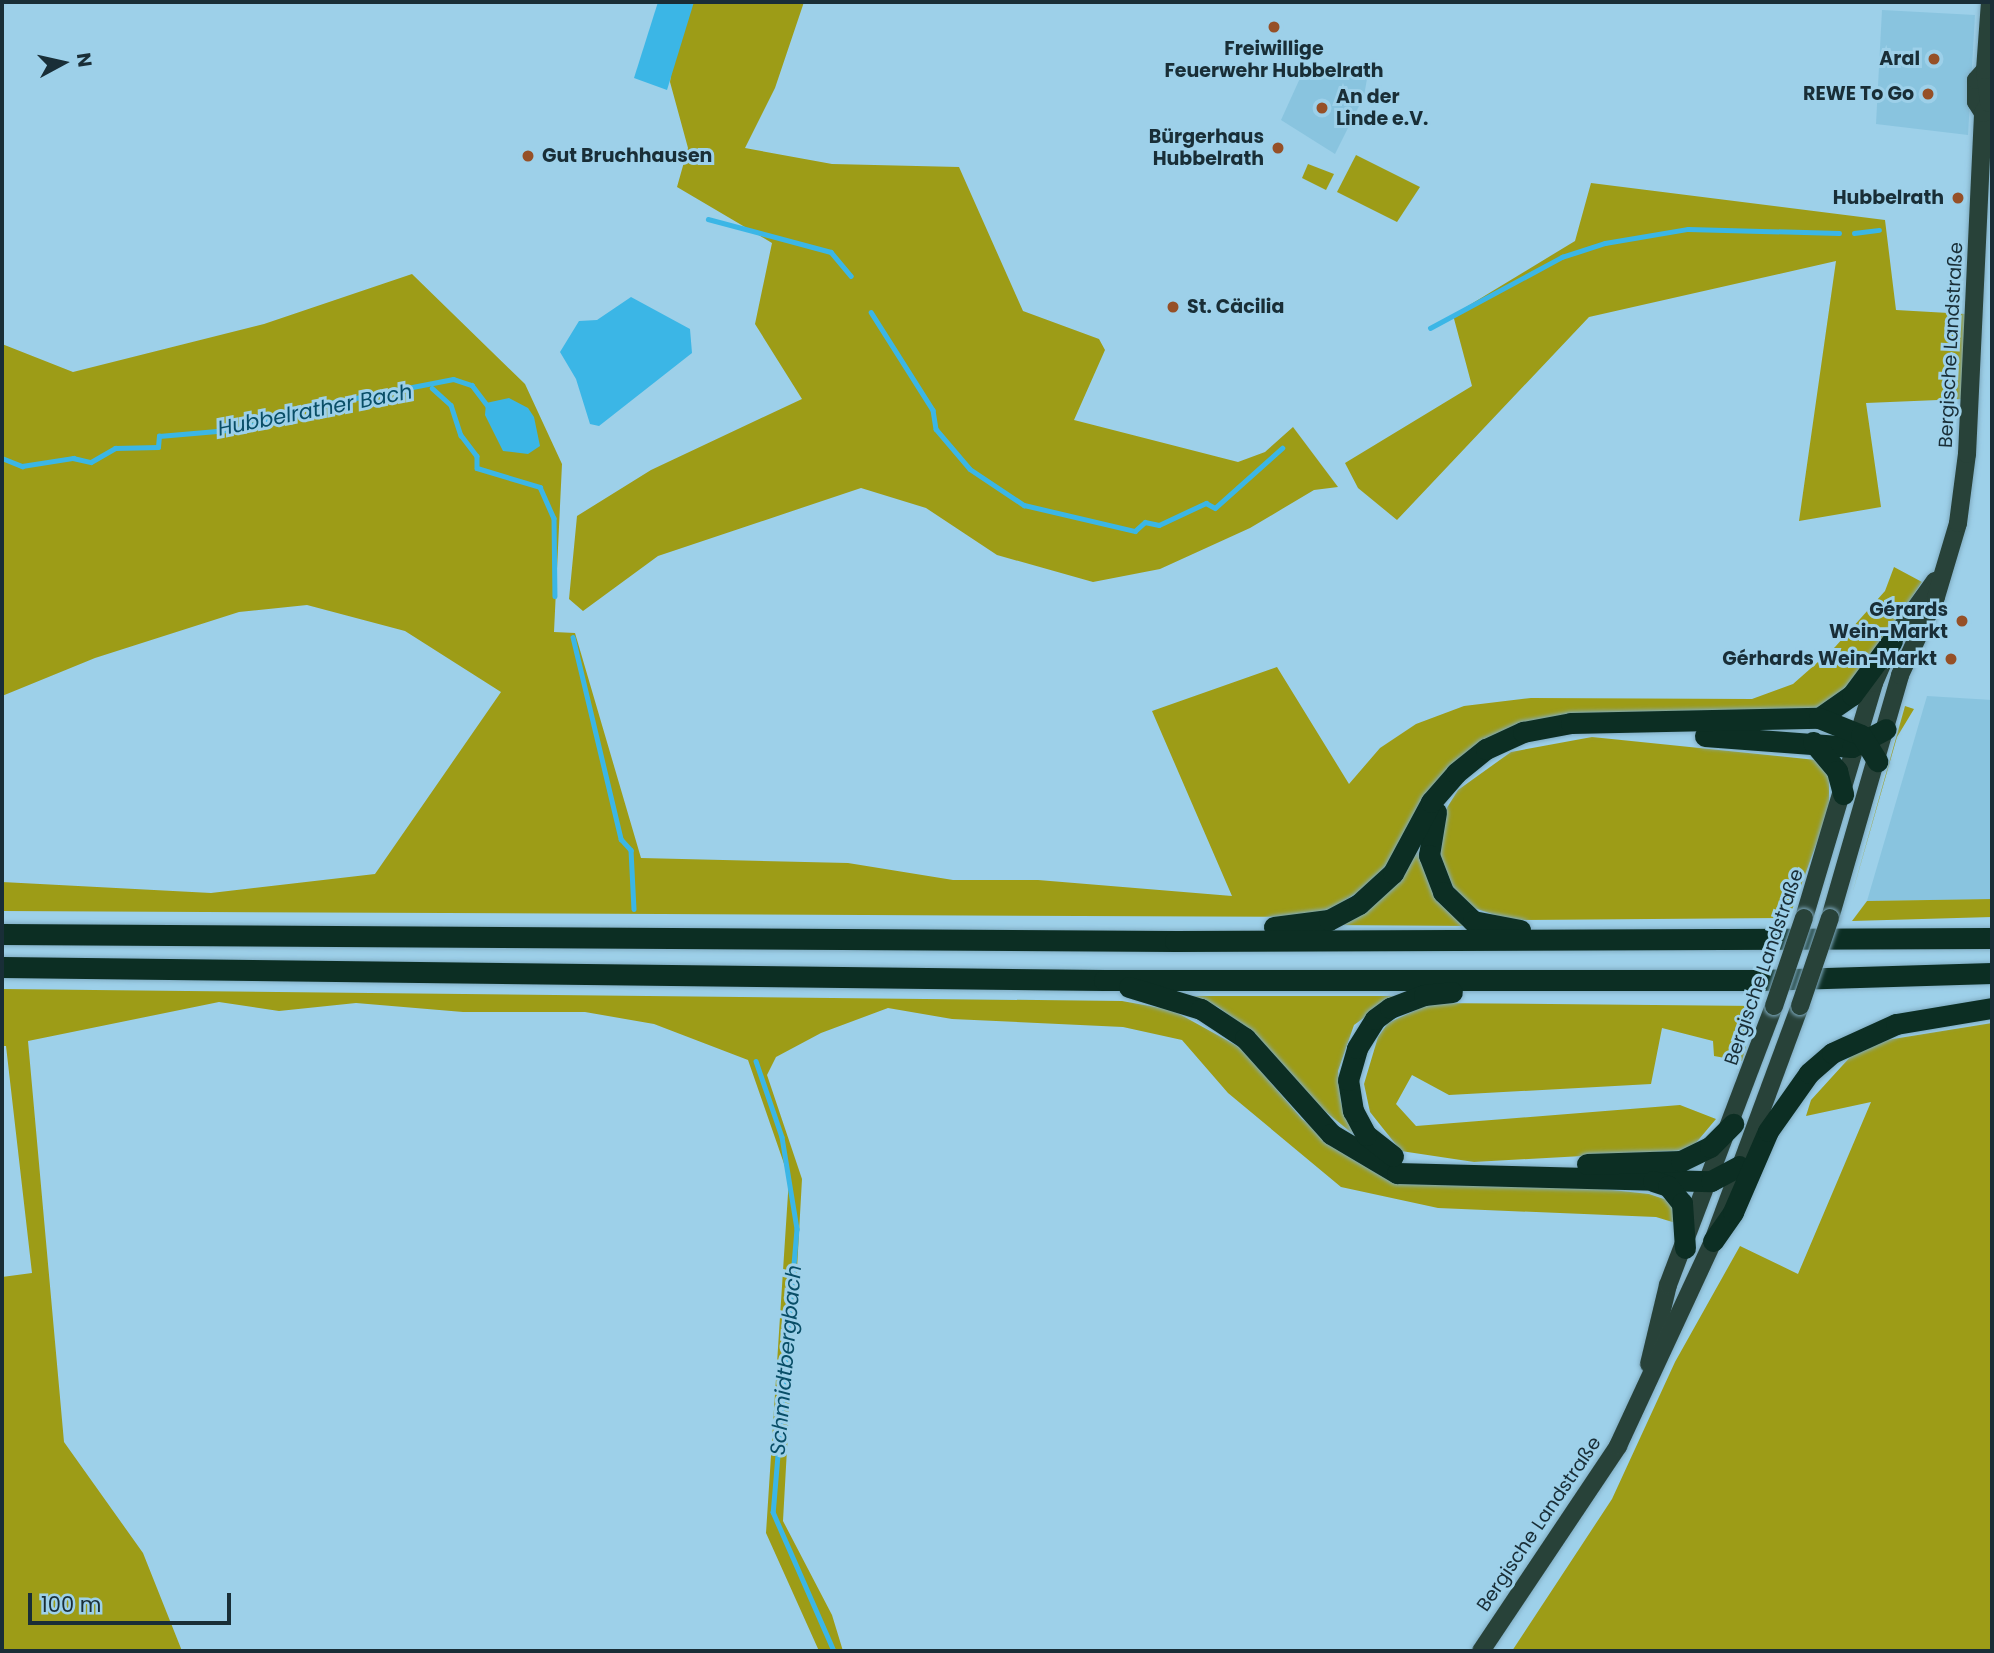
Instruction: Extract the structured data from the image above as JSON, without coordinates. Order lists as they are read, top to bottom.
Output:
{
  "streets": {
    "main road": ["Bergische Landstraße"]
  },
  "water": ["Hubbelrather Bach", "Schmidtbergbach"],
  "places": [
    "Freiwillige Feuerwehr Hubbelrath",
    "Aral",
    "REWE To Go",
    "An der Linde e.V.",
    "Bürgerhaus Hubbelrath",
    "Gut Bruchhausen",
    "Hubbelrath",
    "St. Cäcilia",
    "Gérards Wein-Markt",
    "Gérhards Wein-Markt"
  ],
  "scale_bar": "100 m",
  "north": "right"
}
